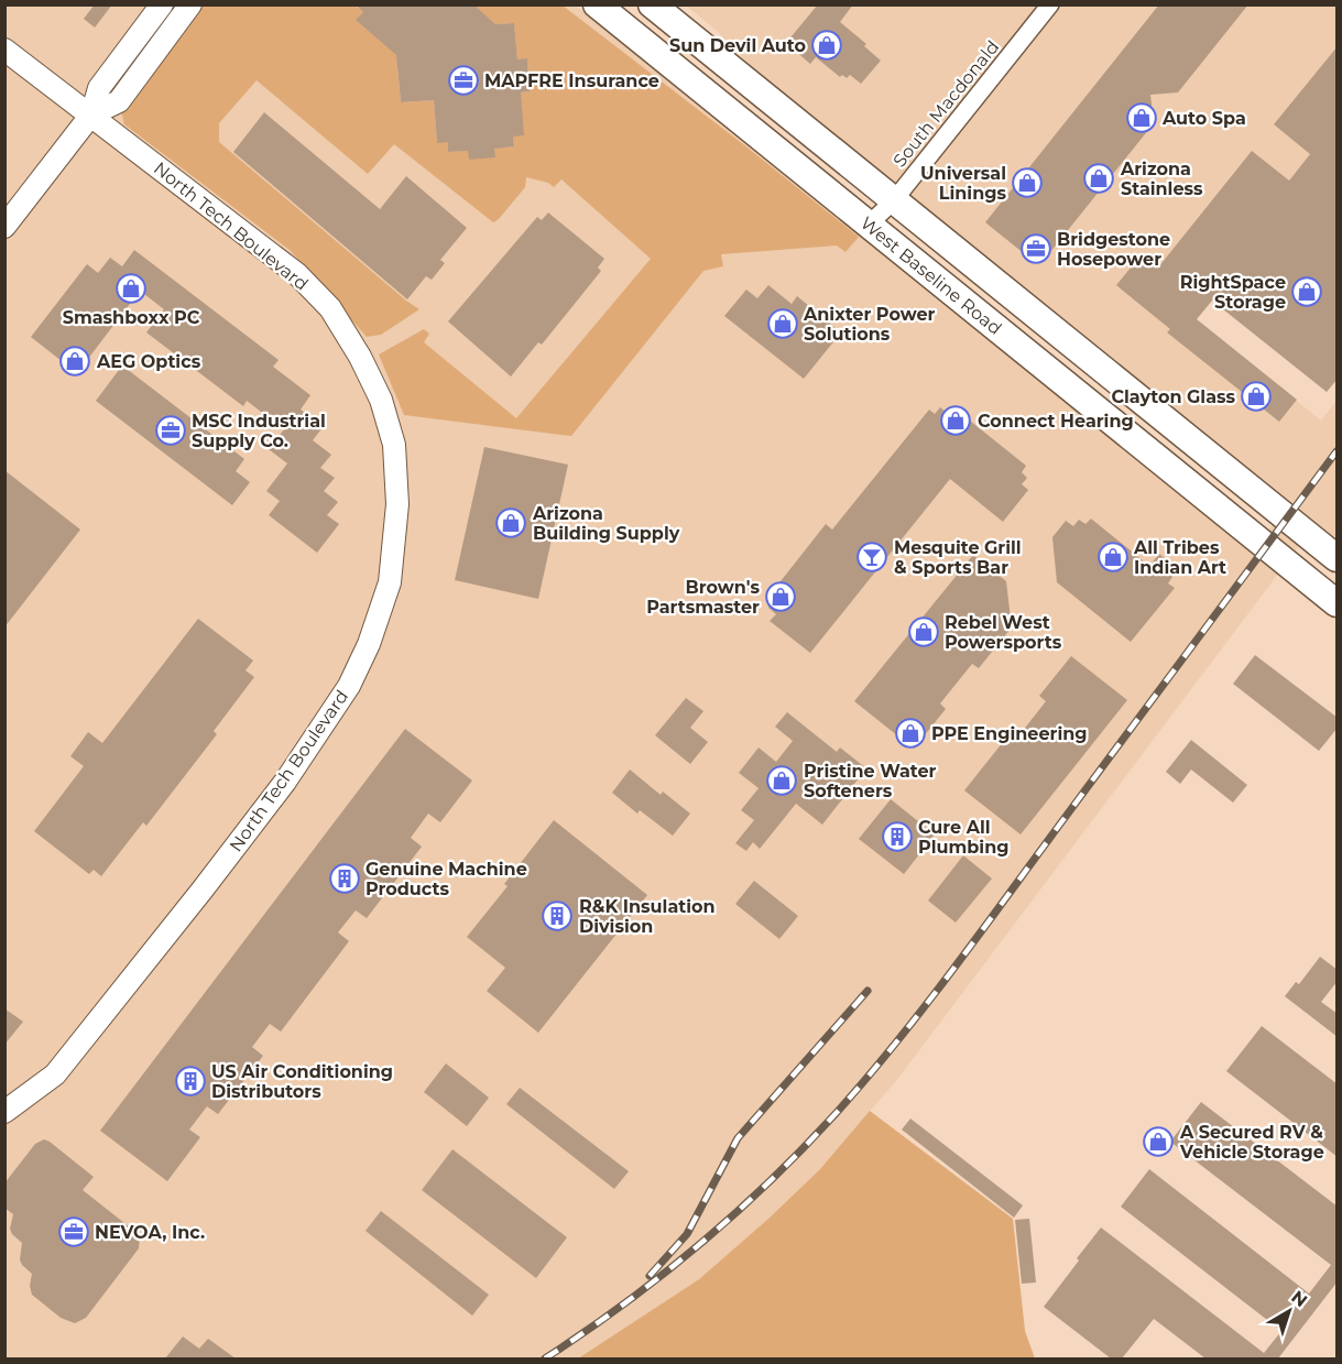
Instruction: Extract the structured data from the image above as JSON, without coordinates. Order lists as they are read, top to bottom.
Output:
{
  "streets": {
    "main road": ["West Baseline Road"],
    "street": ["South Macdonald", "North Tech Boulevard"]
  },
  "crossings": [
    ["South Macdonald", "West Baseline Road"]
  ],
  "places": {
    "shop": [
      "Sun Devil Auto",
      "Auto Spa",
      "Arizona Stainless",
      "Universal Linings",
      "Smashboxx PC",
      "RightSpace Storage",
      "Anixter Power Solutions",
      "AEG Optics",
      "Clayton Glass",
      "Connect Hearing",
      "Arizona Building Supply",
      "All Tribes Indian Art",
      "Brown's Partsmaster",
      "Rebel West Powersports",
      "PPE Engineering",
      "Pristine Water Softeners",
      "A Secured RV & Vehicle Storage"
    ],
    "office": [
      "MAPFRE Insurance",
      "Bridgestone Hosepower",
      "MSC Industrial Supply Co.",
      "NEVOA, Inc."
    ],
    "bar": ["Mesquite Grill & Sports Bar"],
    "building": [
      "Cure All Plumbing",
      "Genuine Machine Products",
      "R&K Insulation Division",
      "US Air Conditioning Distributors"
    ]
  },
  "north": "top right"
}
